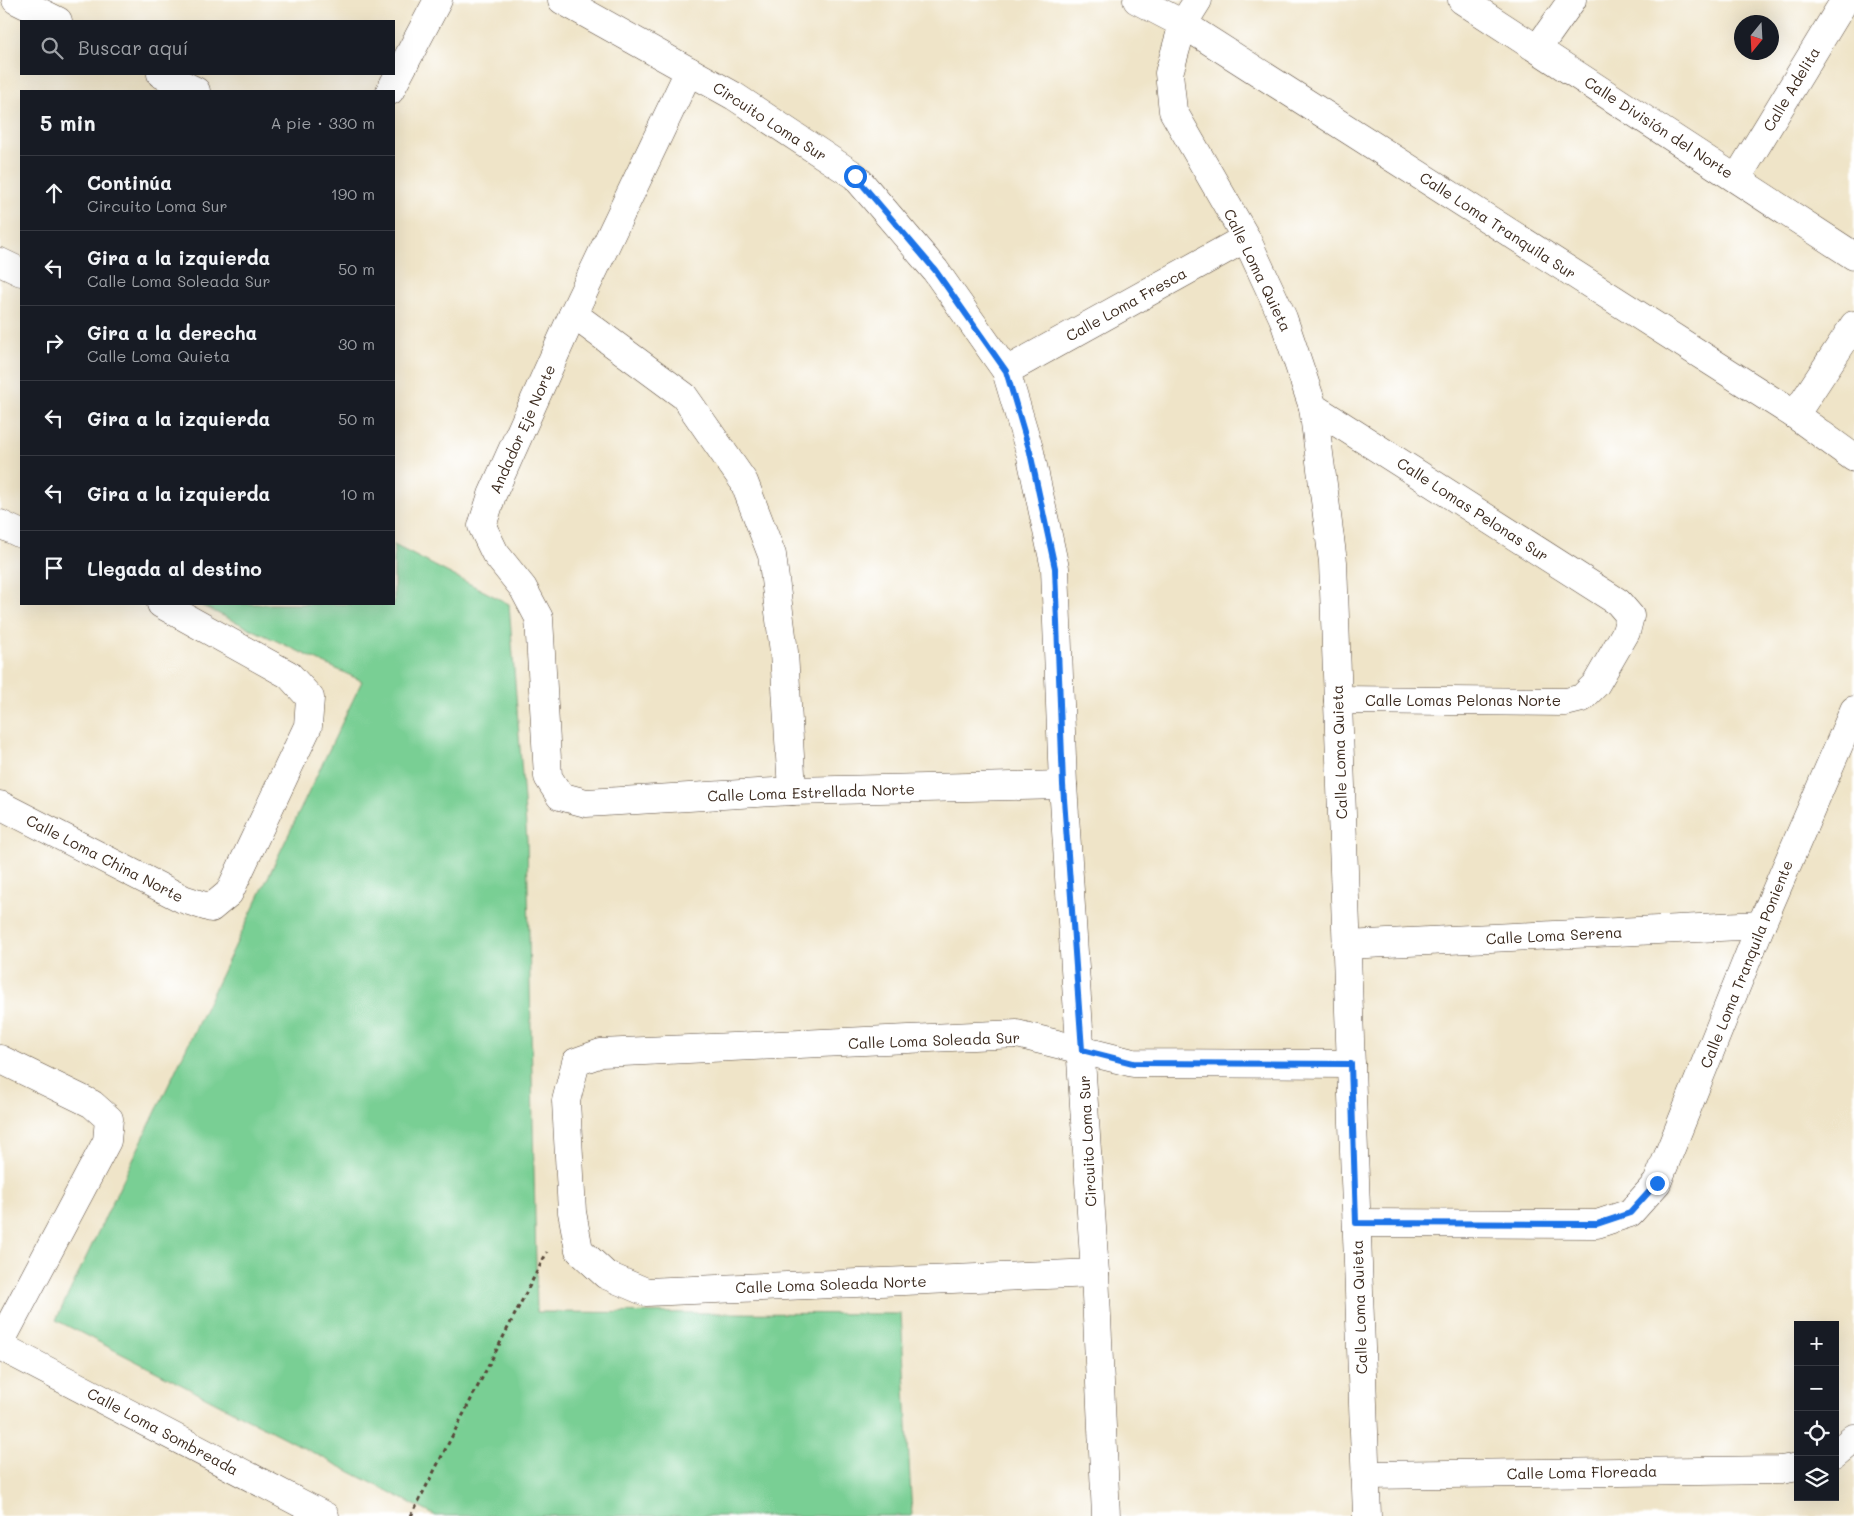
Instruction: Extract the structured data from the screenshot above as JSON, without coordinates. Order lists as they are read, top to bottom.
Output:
{
  "streets": {
    "street": [
      "Calle Adelita",
      "Circuito Loma Sur",
      "Calle División del Norte",
      "Calle Loma Tranquila Sur",
      "Calle Loma Quieta",
      "Calle Loma Fresca",
      "Andador Eje Norte",
      "Calle Lomas Pelonas Sur",
      "Calle Lomas Pelonas Norte",
      "Calle Loma Estrellada Norte",
      "Calle Loma China Norte",
      "Calle Loma Serena",
      "Calle Loma Tranquila Poniente",
      "Calle Loma Soleada Sur",
      "Calle Loma Soleada Norte",
      "Calle Loma Sombreada",
      "Calle Loma Floreada"
    ]
  },
  "crossings": [
    ["Calle Adelita", "Calle División del Norte"],
    ["Circuito Loma Sur", "Calle Loma Fresca"],
    ["Circuito Loma Sur", "Andador Eje Norte"],
    ["Circuito Loma Sur", "Calle Loma Estrellada Norte"],
    ["Circuito Loma Sur", "Calle Loma Soleada Sur"],
    ["Circuito Loma Sur", "Calle Loma Soleada Norte"],
    ["Calle Loma Tranquila Sur", "Calle Loma Quieta"],
    ["Calle Loma Quieta", "Calle Loma Fresca"],
    ["Calle Loma Quieta", "Calle Lomas Pelonas Sur"],
    ["Calle Loma Quieta", "Calle Lomas Pelonas Norte"],
    ["Calle Loma Quieta", "Calle Loma Serena"],
    ["Calle Loma Quieta", "Calle Loma Tranquila Poniente"],
    ["Calle Loma Quieta", "Calle Loma Soleada Sur"],
    ["Calle Loma Quieta", "Calle Loma Floreada"],
    ["Andador Eje Norte", "Calle Loma Estrellada Norte"],
    ["Calle Lomas Pelonas Sur", "Calle Lomas Pelonas Norte"],
    ["Calle Loma Serena", "Calle Loma Tranquila Poniente"],
    ["Calle Loma Soleada Sur", "Calle Loma Soleada Norte"]
  ],
  "north": "bottom",
  "page": {
    "search": "Buscar aquí",
    "heading": ["5 min", "A pie · 330 m"],
    "list": [
      ["Continúa", "Circuito Loma Sur", "190 m"],
      ["Gira a la izquierda", "Calle Loma Soleada Sur", "50 m"],
      ["Gira a la derecha", "Calle Loma Quieta", "30 m"],
      ["Gira a la izquierda", "50 m"],
      ["Gira a la izquierda", "10 m"],
      "Llegada al destino"
    ],
    "map_buttons": ["+", "−"]
  }
}
